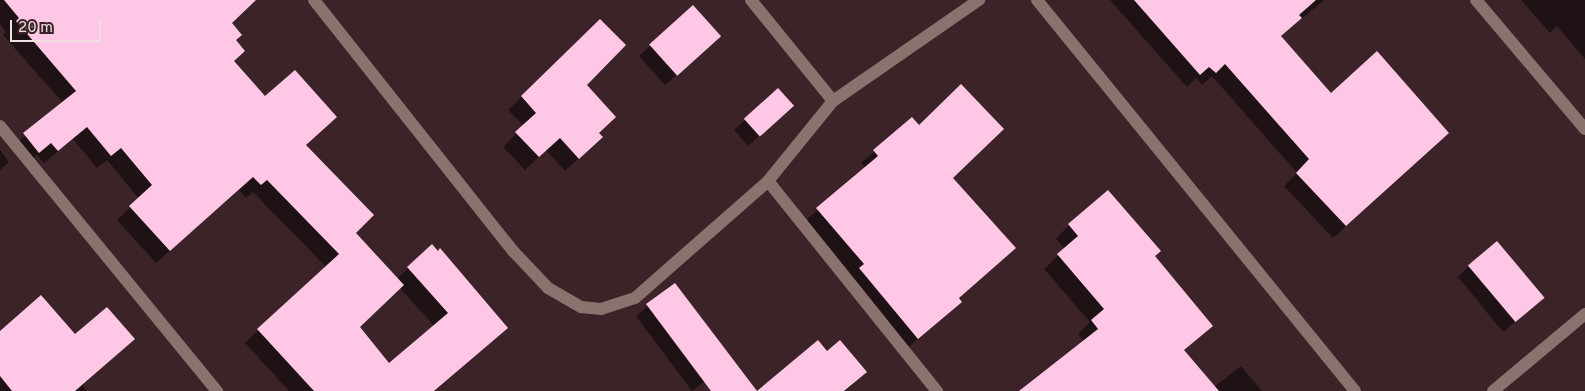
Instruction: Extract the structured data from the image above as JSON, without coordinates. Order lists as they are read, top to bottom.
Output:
{
  "scale_bar": "20 m"
}
